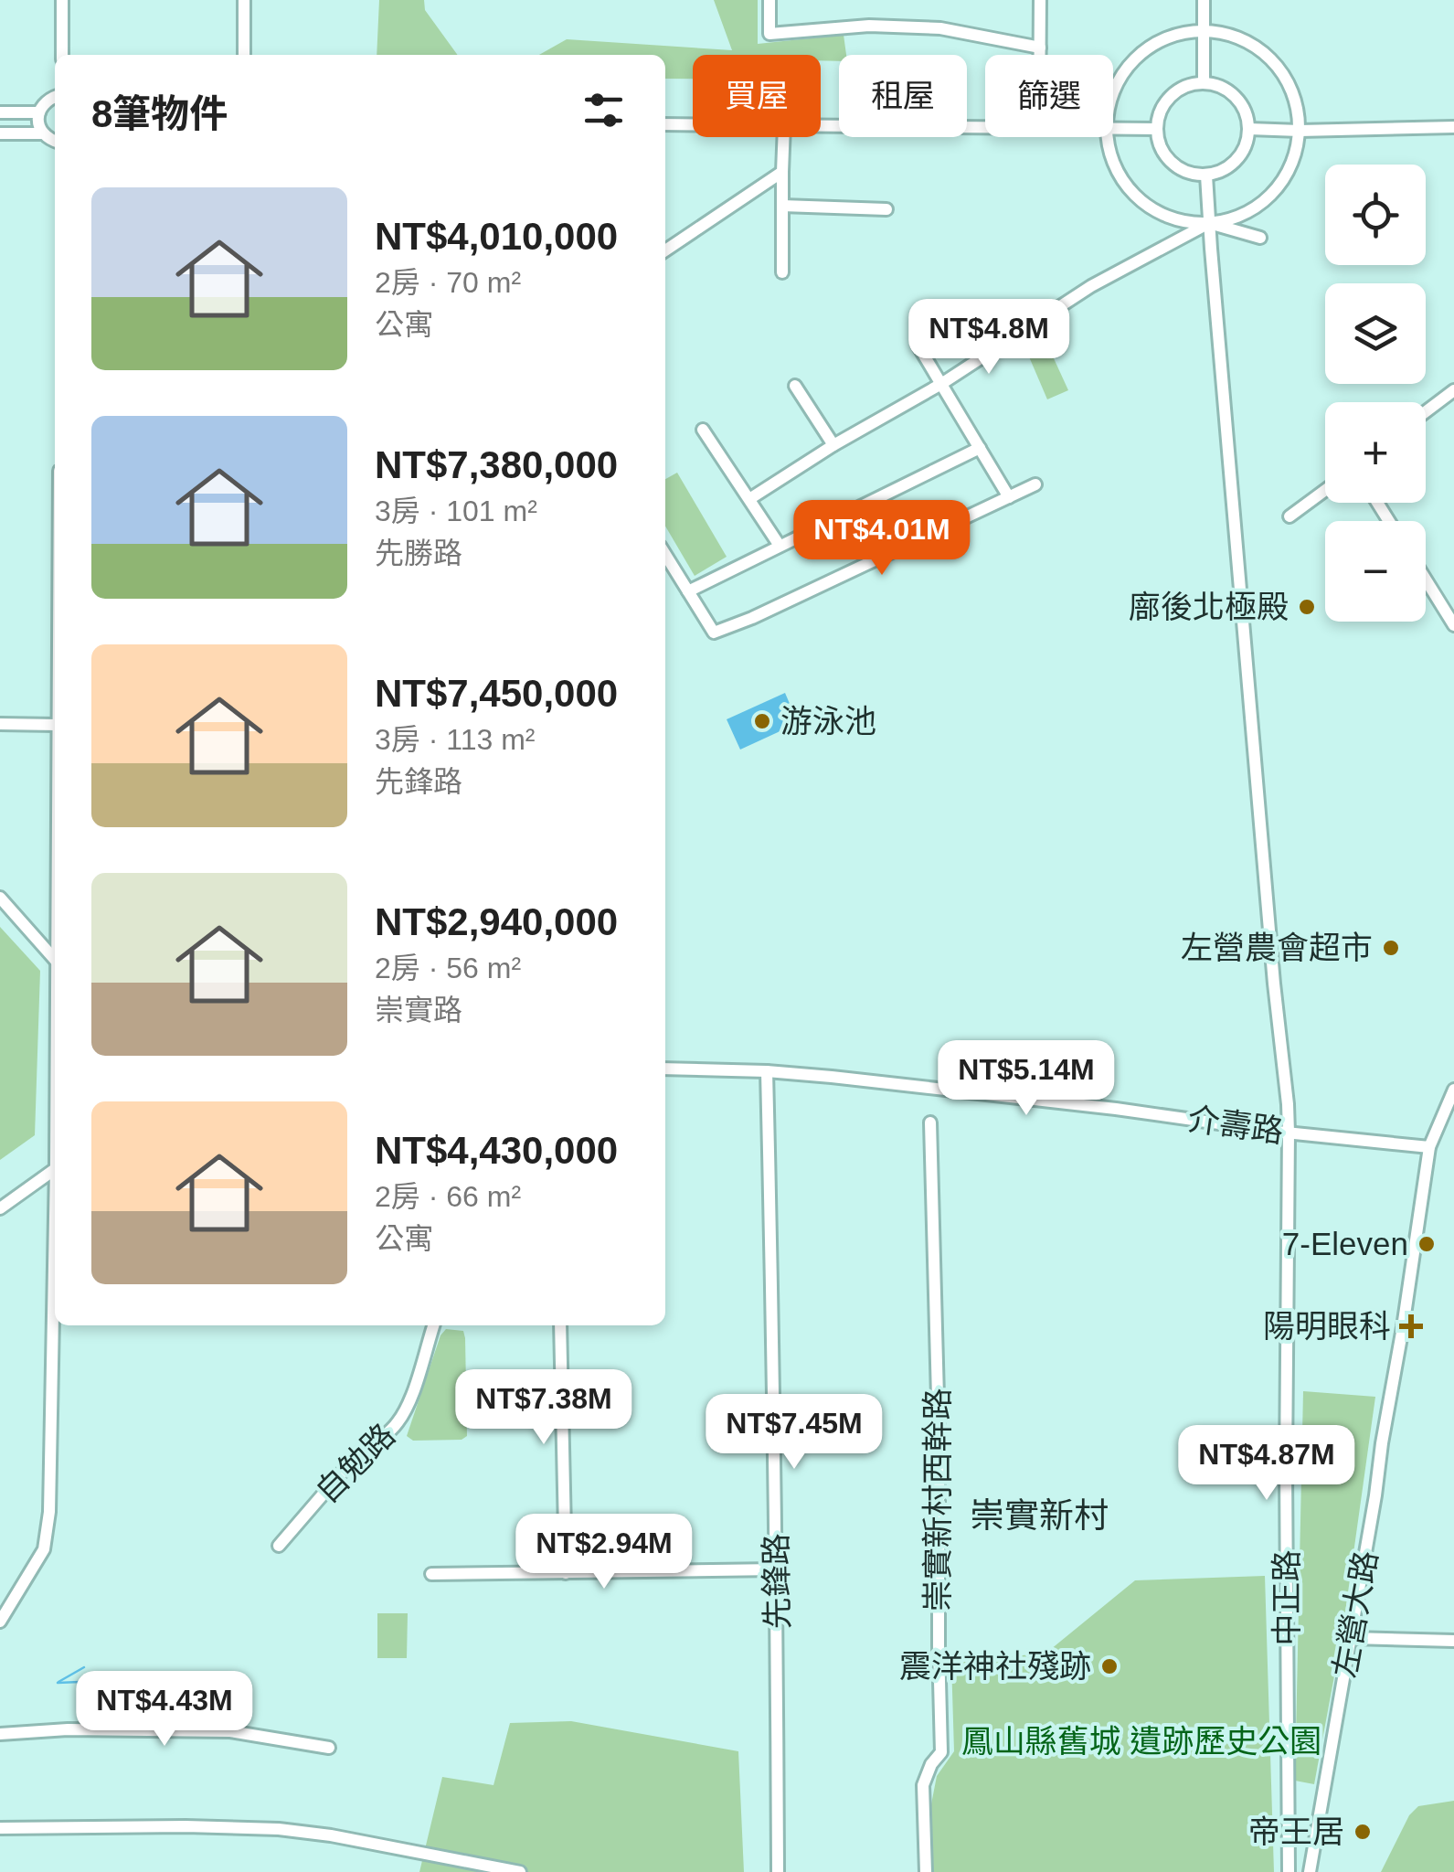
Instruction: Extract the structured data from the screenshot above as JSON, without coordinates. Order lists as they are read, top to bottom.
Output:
{
  "streets": {
    "street": [
      "介壽路",
      "自勉路",
      "崇實新村西幹路",
      "先鋒路",
      "中正路",
      "左營大路"
    ]
  },
  "crossings": [
    ["介壽路", "先鋒路"],
    ["介壽路", "中正路"],
    ["介壽路", "左營大路"]
  ],
  "districts": ["崇實新村"],
  "parks": ["鳳山縣舊城 遺跡歷史公園"],
  "places": {
    "other": [
      "廍後北極殿",
      "游泳池",
      "左營農會超市",
      "7-Eleven",
      "震洋神社殘跡",
      "帝王居"
    ],
    "health": ["陽明眼科"]
  },
  "page": {
    "chip": ["買屋", "租屋", "篩選"],
    "heading": "8筆物件",
    "map_buttons": ["+", "−"],
    "list": [
      {
        "name": "NT$4,010,000",
        "note": "2房 · 70 m² · 公寓"
      },
      {
        "name": "NT$7,380,000",
        "note": "3房 · 101 m² · 先勝路"
      },
      {
        "name": "NT$7,450,000",
        "note": "3房 · 113 m² · 先鋒路"
      },
      {
        "name": "NT$2,940,000",
        "note": "2房 · 56 m² · 崇實路"
      },
      {
        "name": "NT$4,430,000",
        "note": "2房 · 66 m² · 公寓"
      }
    ],
    "price": [
      "NT$4.8M",
      "NT$4.01M",
      "NT$5.14M",
      "NT$7.38M",
      "NT$7.45M",
      "NT$4.87M",
      "NT$2.94M",
      "NT$4.43M"
    ]
  }
}
